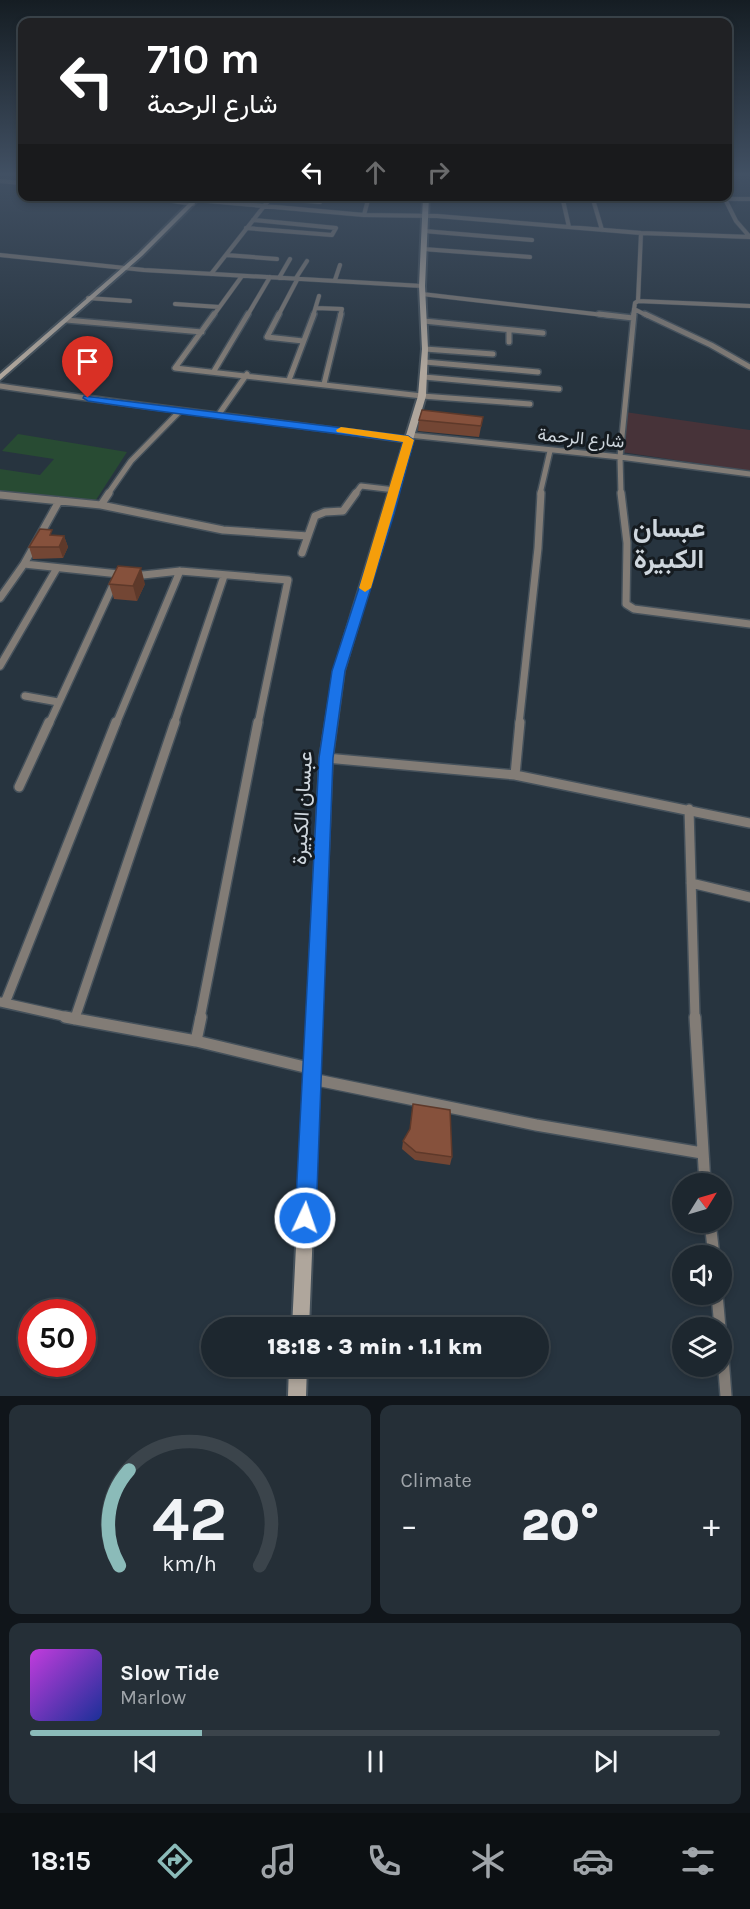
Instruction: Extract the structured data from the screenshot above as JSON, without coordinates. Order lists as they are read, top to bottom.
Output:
{
  "streets": {
    "main road": ["عبسان الكبيرة"],
    "street": ["شارع الرحمة"]
  },
  "crossings": [
    ["شارع الرحمة", "عبسان الكبيرة"]
  ],
  "districts": ["عبسان الكبيرة"],
  "north": "top right",
  "page": {
    "turn": ["710 m", "شارع الرحمة"],
    "limit": "50",
    "trip": "18:18 · 3 min · 1.1 km",
    "tile": "Climate",
    "heat": ["−", "20°", "+"],
    "song": ["Slow Tide", "Marlow"],
    "tabs": "18:15",
    "gauge": ["42", "km/h"]
  }
}
